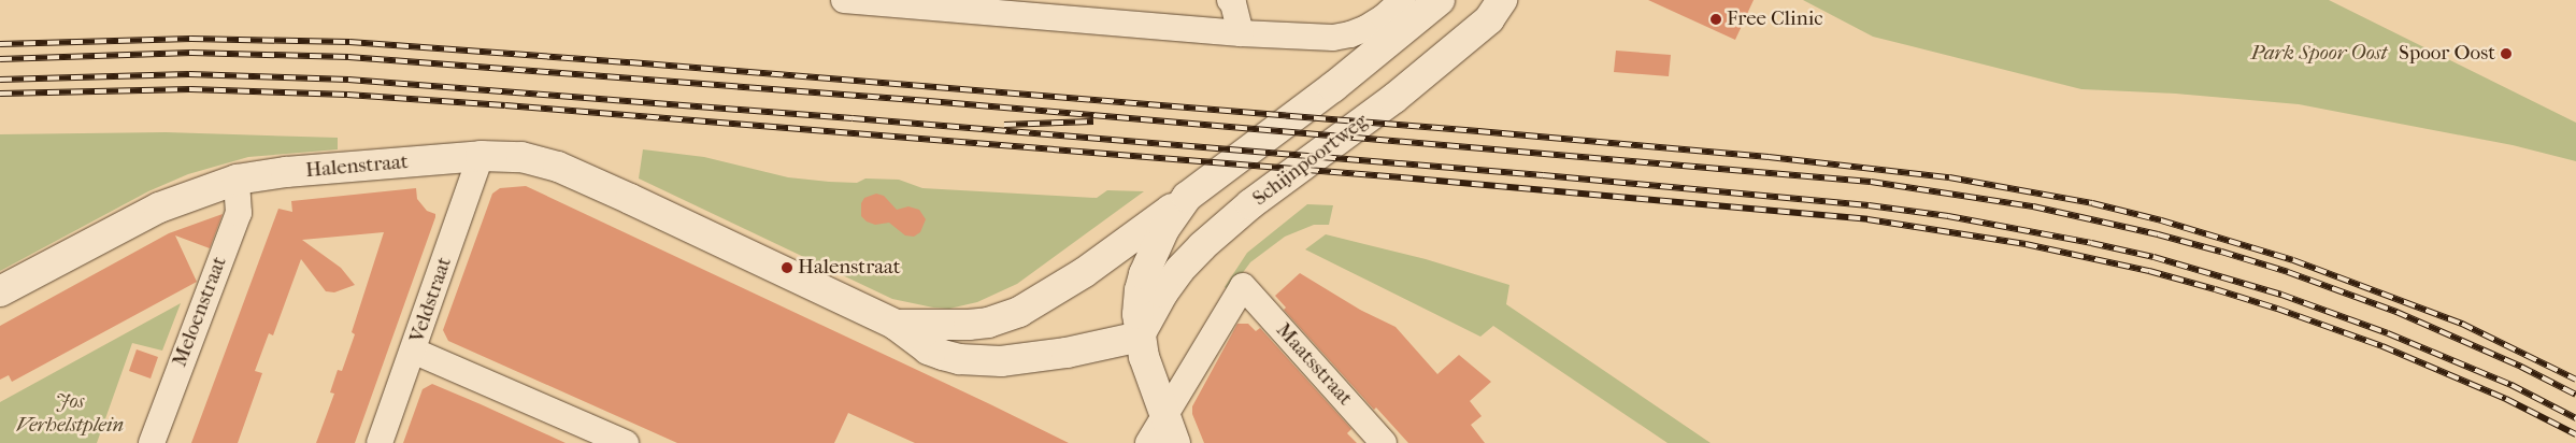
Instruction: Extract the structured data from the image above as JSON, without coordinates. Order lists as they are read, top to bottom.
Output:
{
  "streets": {
    "street": [
      "Schijnpoortweg",
      "Halenstraat",
      "Veldstraat",
      "Meloenstraat",
      "Maatsstraat"
    ]
  },
  "crossings": [
    ["Schijnpoortweg", "Halenstraat"],
    ["Halenstraat", "Veldstraat"],
    ["Halenstraat", "Meloenstraat"]
  ],
  "parks": ["Park Spoor Oost", "Jos Verhelstplein"],
  "places": ["Free Clinic", "Spoor Oost", "Halenstraat"]
}
